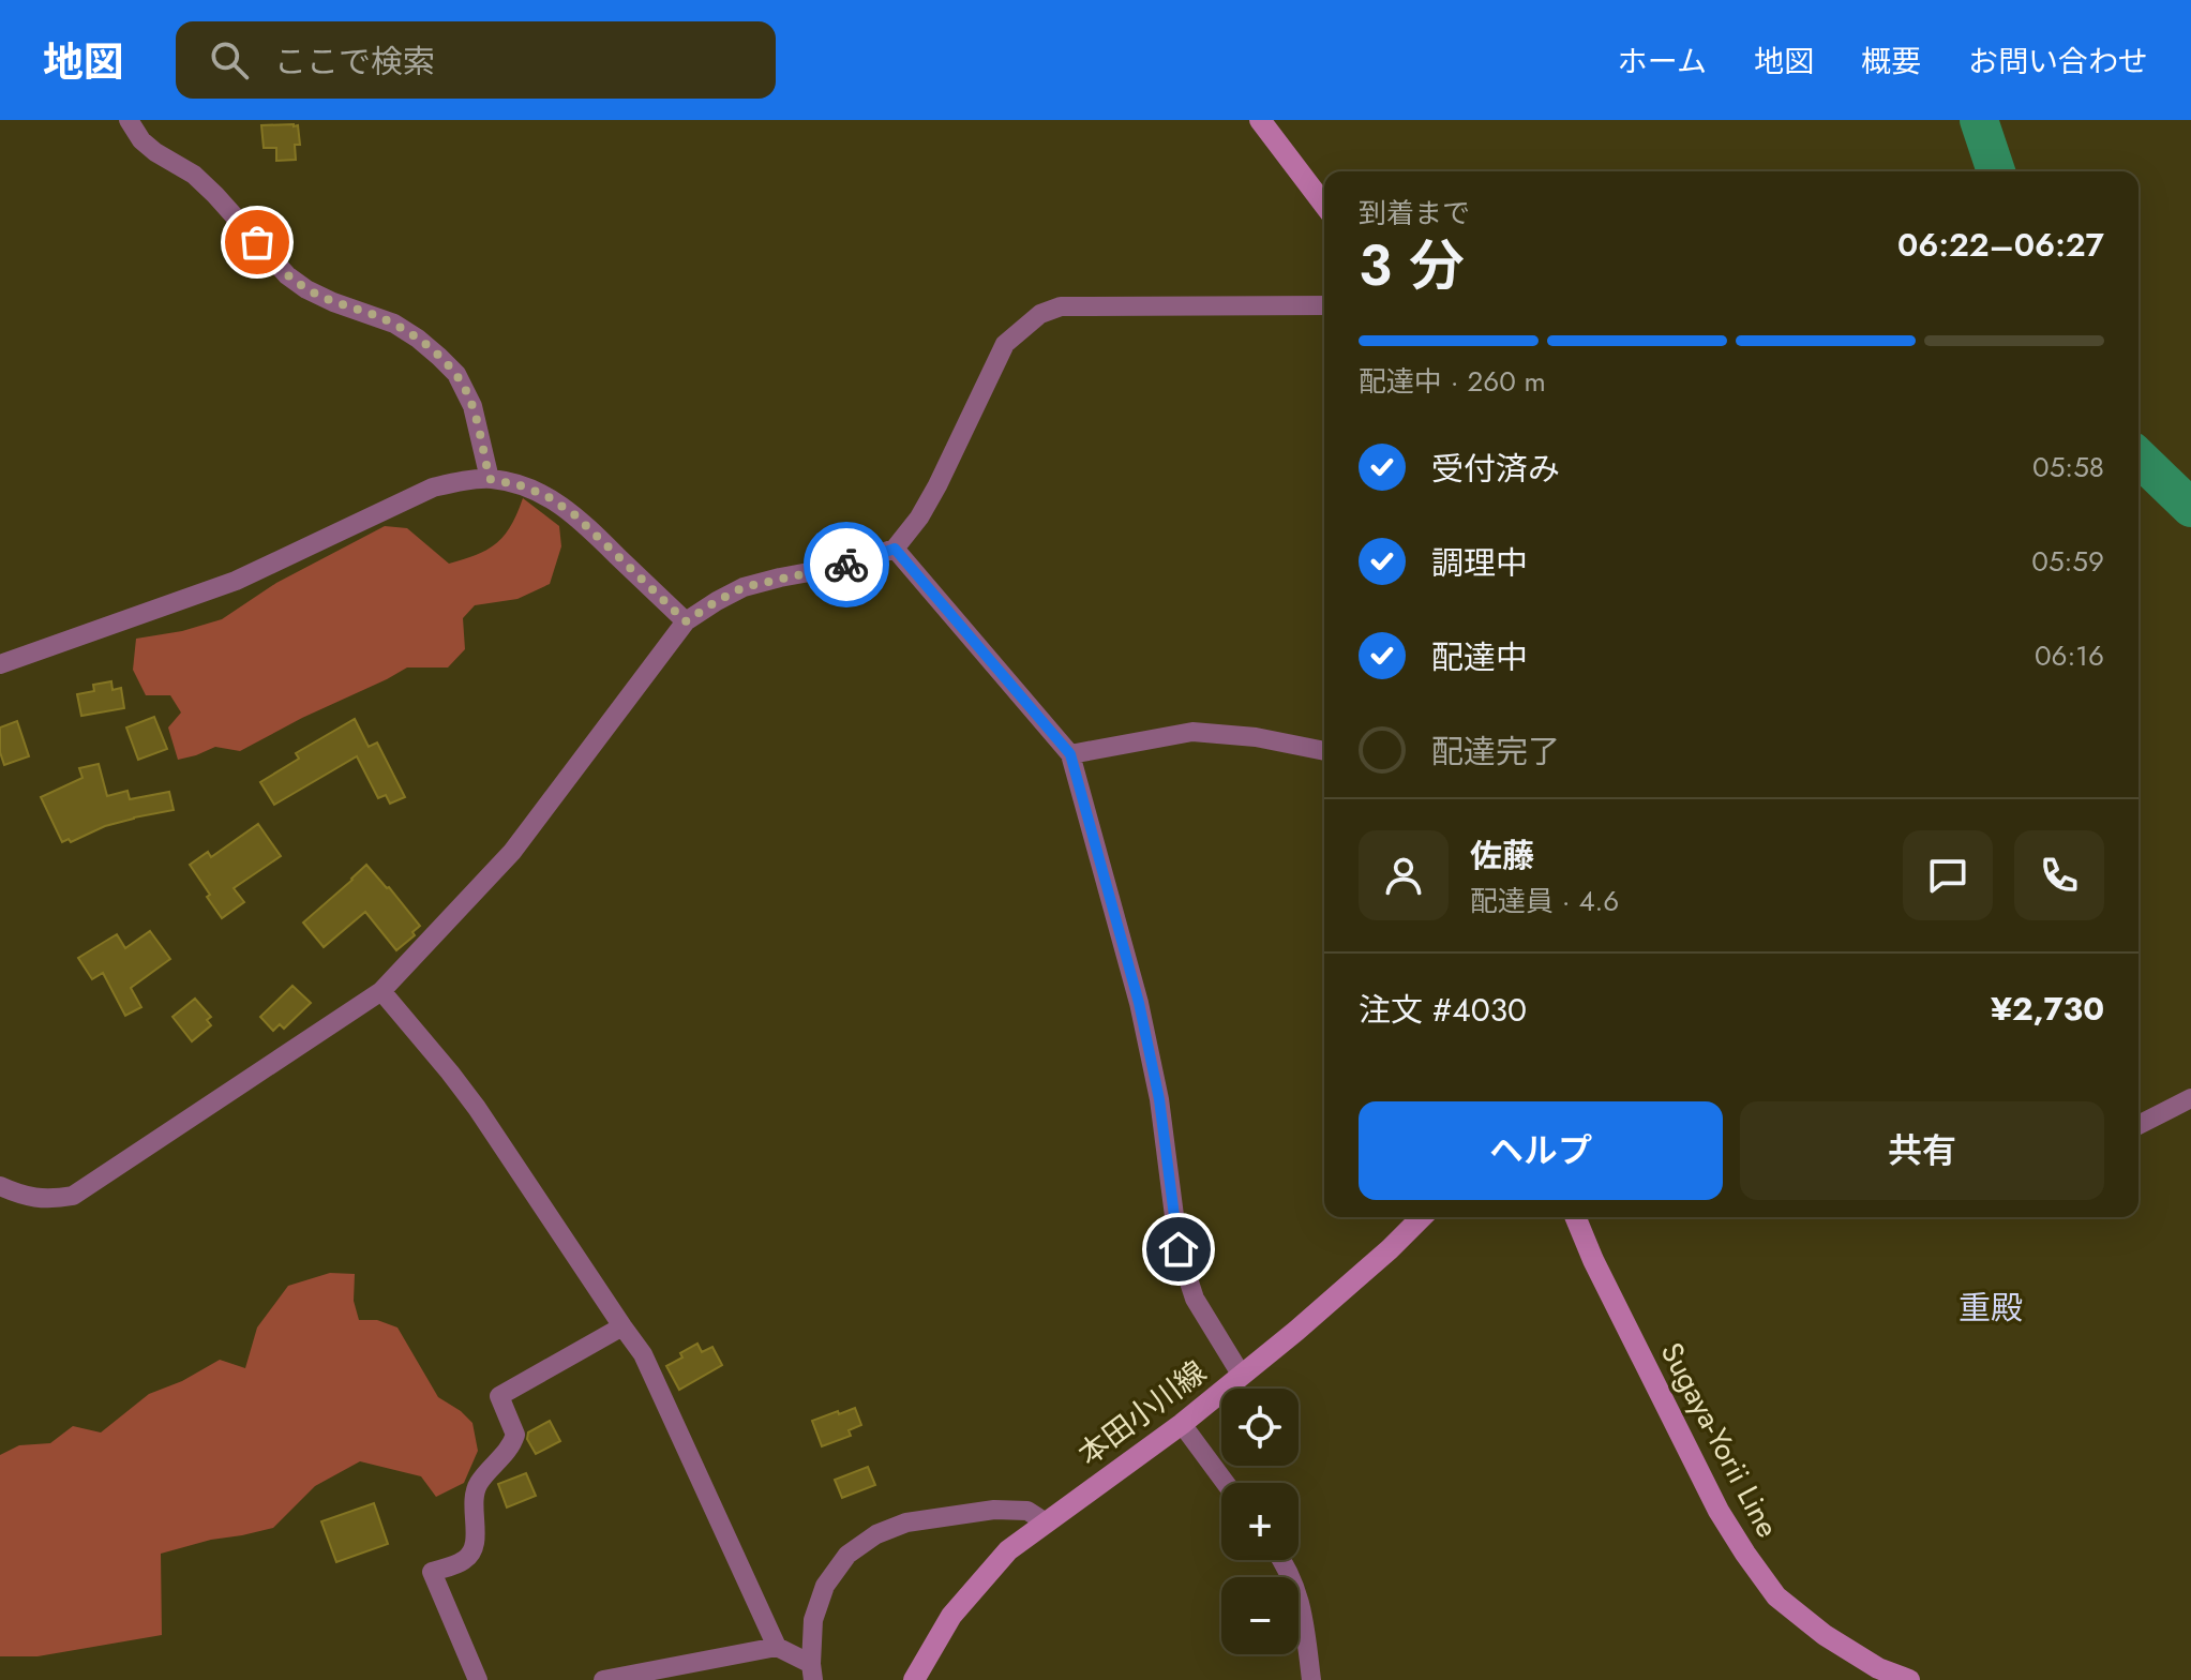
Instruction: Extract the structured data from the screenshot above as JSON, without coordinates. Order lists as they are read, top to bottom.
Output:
{
  "streets": {
    "main road": ["本田小川線", "Sugaya-Yorii Line"]
  },
  "districts": ["重殿"],
  "page": {
    "header": "地図",
    "search": "ここで検索",
    "nav": [
      "ホーム",
      "地図",
      "概要",
      "お問い合わせ"
    ],
    "heading": ["3 分", "到着まで", "06:22–06:27"],
    "panel": [
      "佐藤",
      "配達員 · 4.6",
      "注文 #4030",
      "¥2,730"
    ],
    "bar": "配達中 · 260 m",
    "list": [
      ["受付済み", "05:58"],
      ["調理中", "05:59"],
      ["配達中", "06:16"],
      "配達完了"
    ],
    "buttons": ["ヘルプ", "共有"],
    "map_buttons": ["+", "−"]
  }
}
